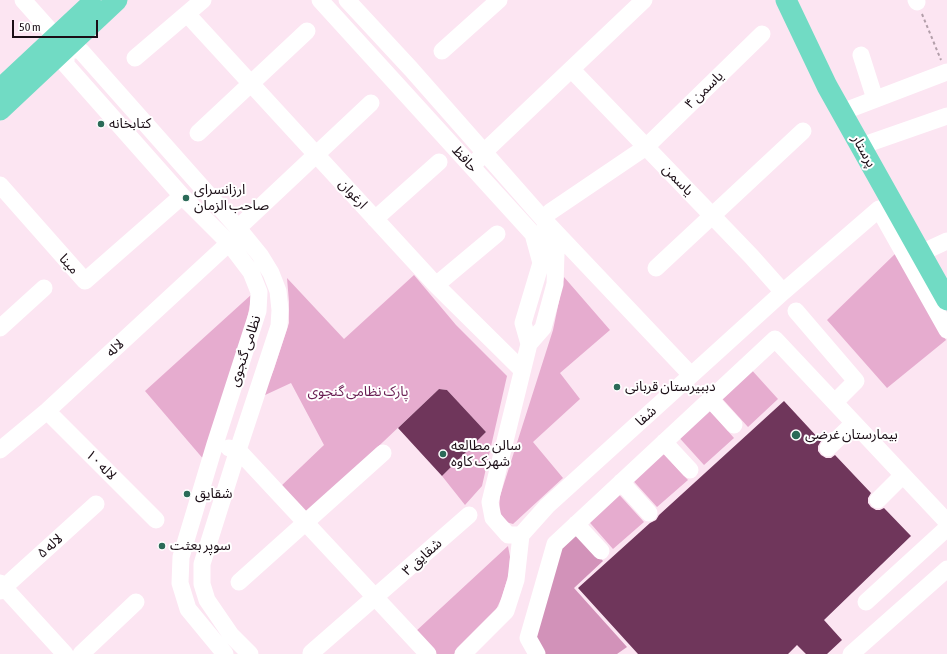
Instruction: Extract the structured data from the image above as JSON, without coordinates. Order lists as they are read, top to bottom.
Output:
{
  "streets": {
    "main road": ["پرستار"],
    "street": [
      "یاسمن ۴",
      "حافظ",
      "یاسمن",
      "ارغوان",
      "مینا",
      "لاله",
      "نظامی گنجوی",
      "شفا",
      "لاله ۱۰",
      "لاله ۵",
      "شقایق ۳"
    ]
  },
  "crossings": [
    ["یاسمن ۴", "حافظ"],
    ["یاسمن ۴", "یاسمن"],
    ["حافظ", "ارغوان"],
    ["حافظ", "شفا"],
    ["یاسمن", "شفا"],
    ["مینا", "نظامی گنجوی"],
    ["لاله", "نظامی گنجوی"],
    ["لاله", "لاله ۱۰"]
  ],
  "parks": ["پارک نظامی گنجوی"],
  "places": [
    "کتابخانه",
    "ارزانسرای صاحب الزمان",
    "دببیرستان قربانی",
    "بیمارستان غرضی",
    "سالن مطالعه شهرک کاوه",
    "شقایق",
    "سوپر بعثت"
  ],
  "scale_bar": "50 m"
}
